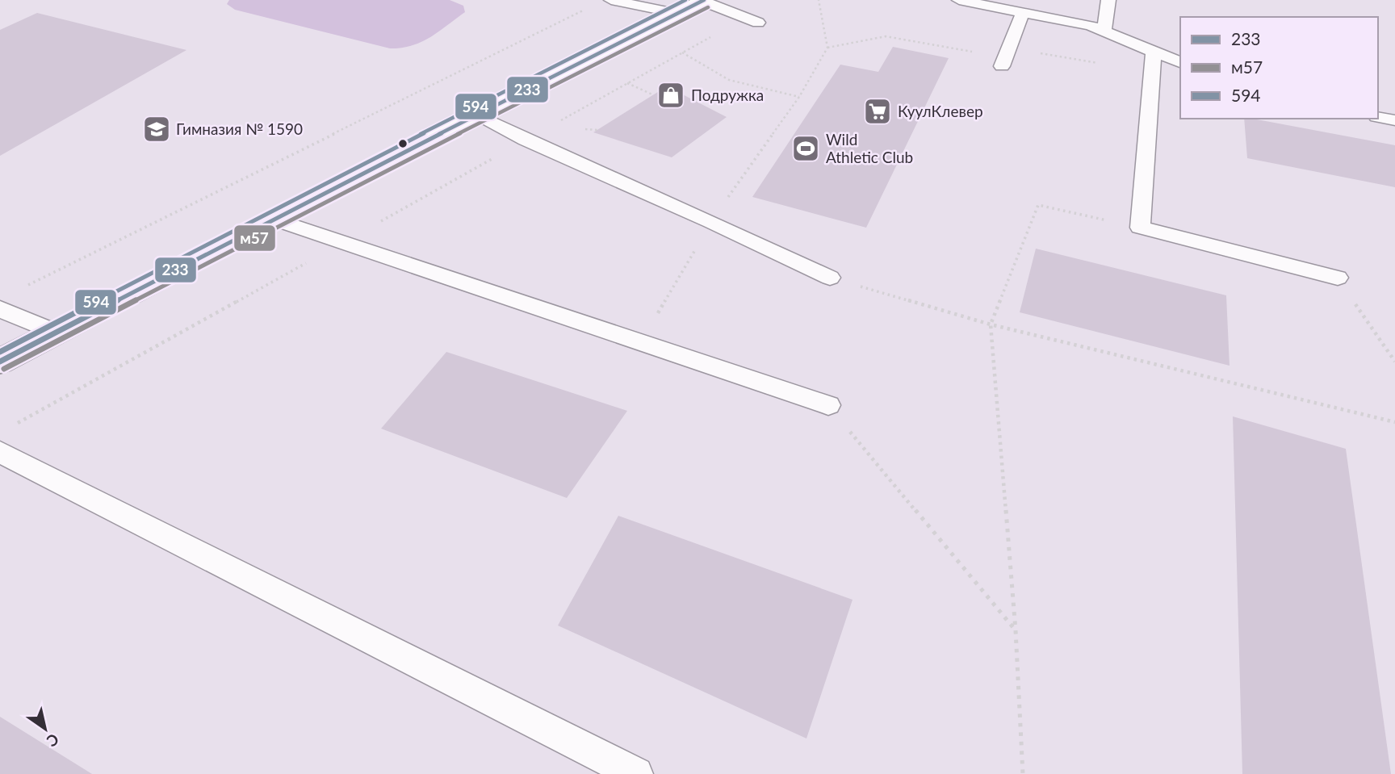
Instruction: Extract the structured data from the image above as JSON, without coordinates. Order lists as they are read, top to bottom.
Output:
{
  "places": {
    "shop": ["Подружка"],
    "supermarket": ["КуулКлевер"],
    "school or university": ["Гимназия № 1590"],
    "sports": ["Wild Athletic Club"]
  },
  "lines": ["transit line 233", "transit line 594", "transit line м57"],
  "legend": ["233", "м57", "594"],
  "north": "bottom right"
}
